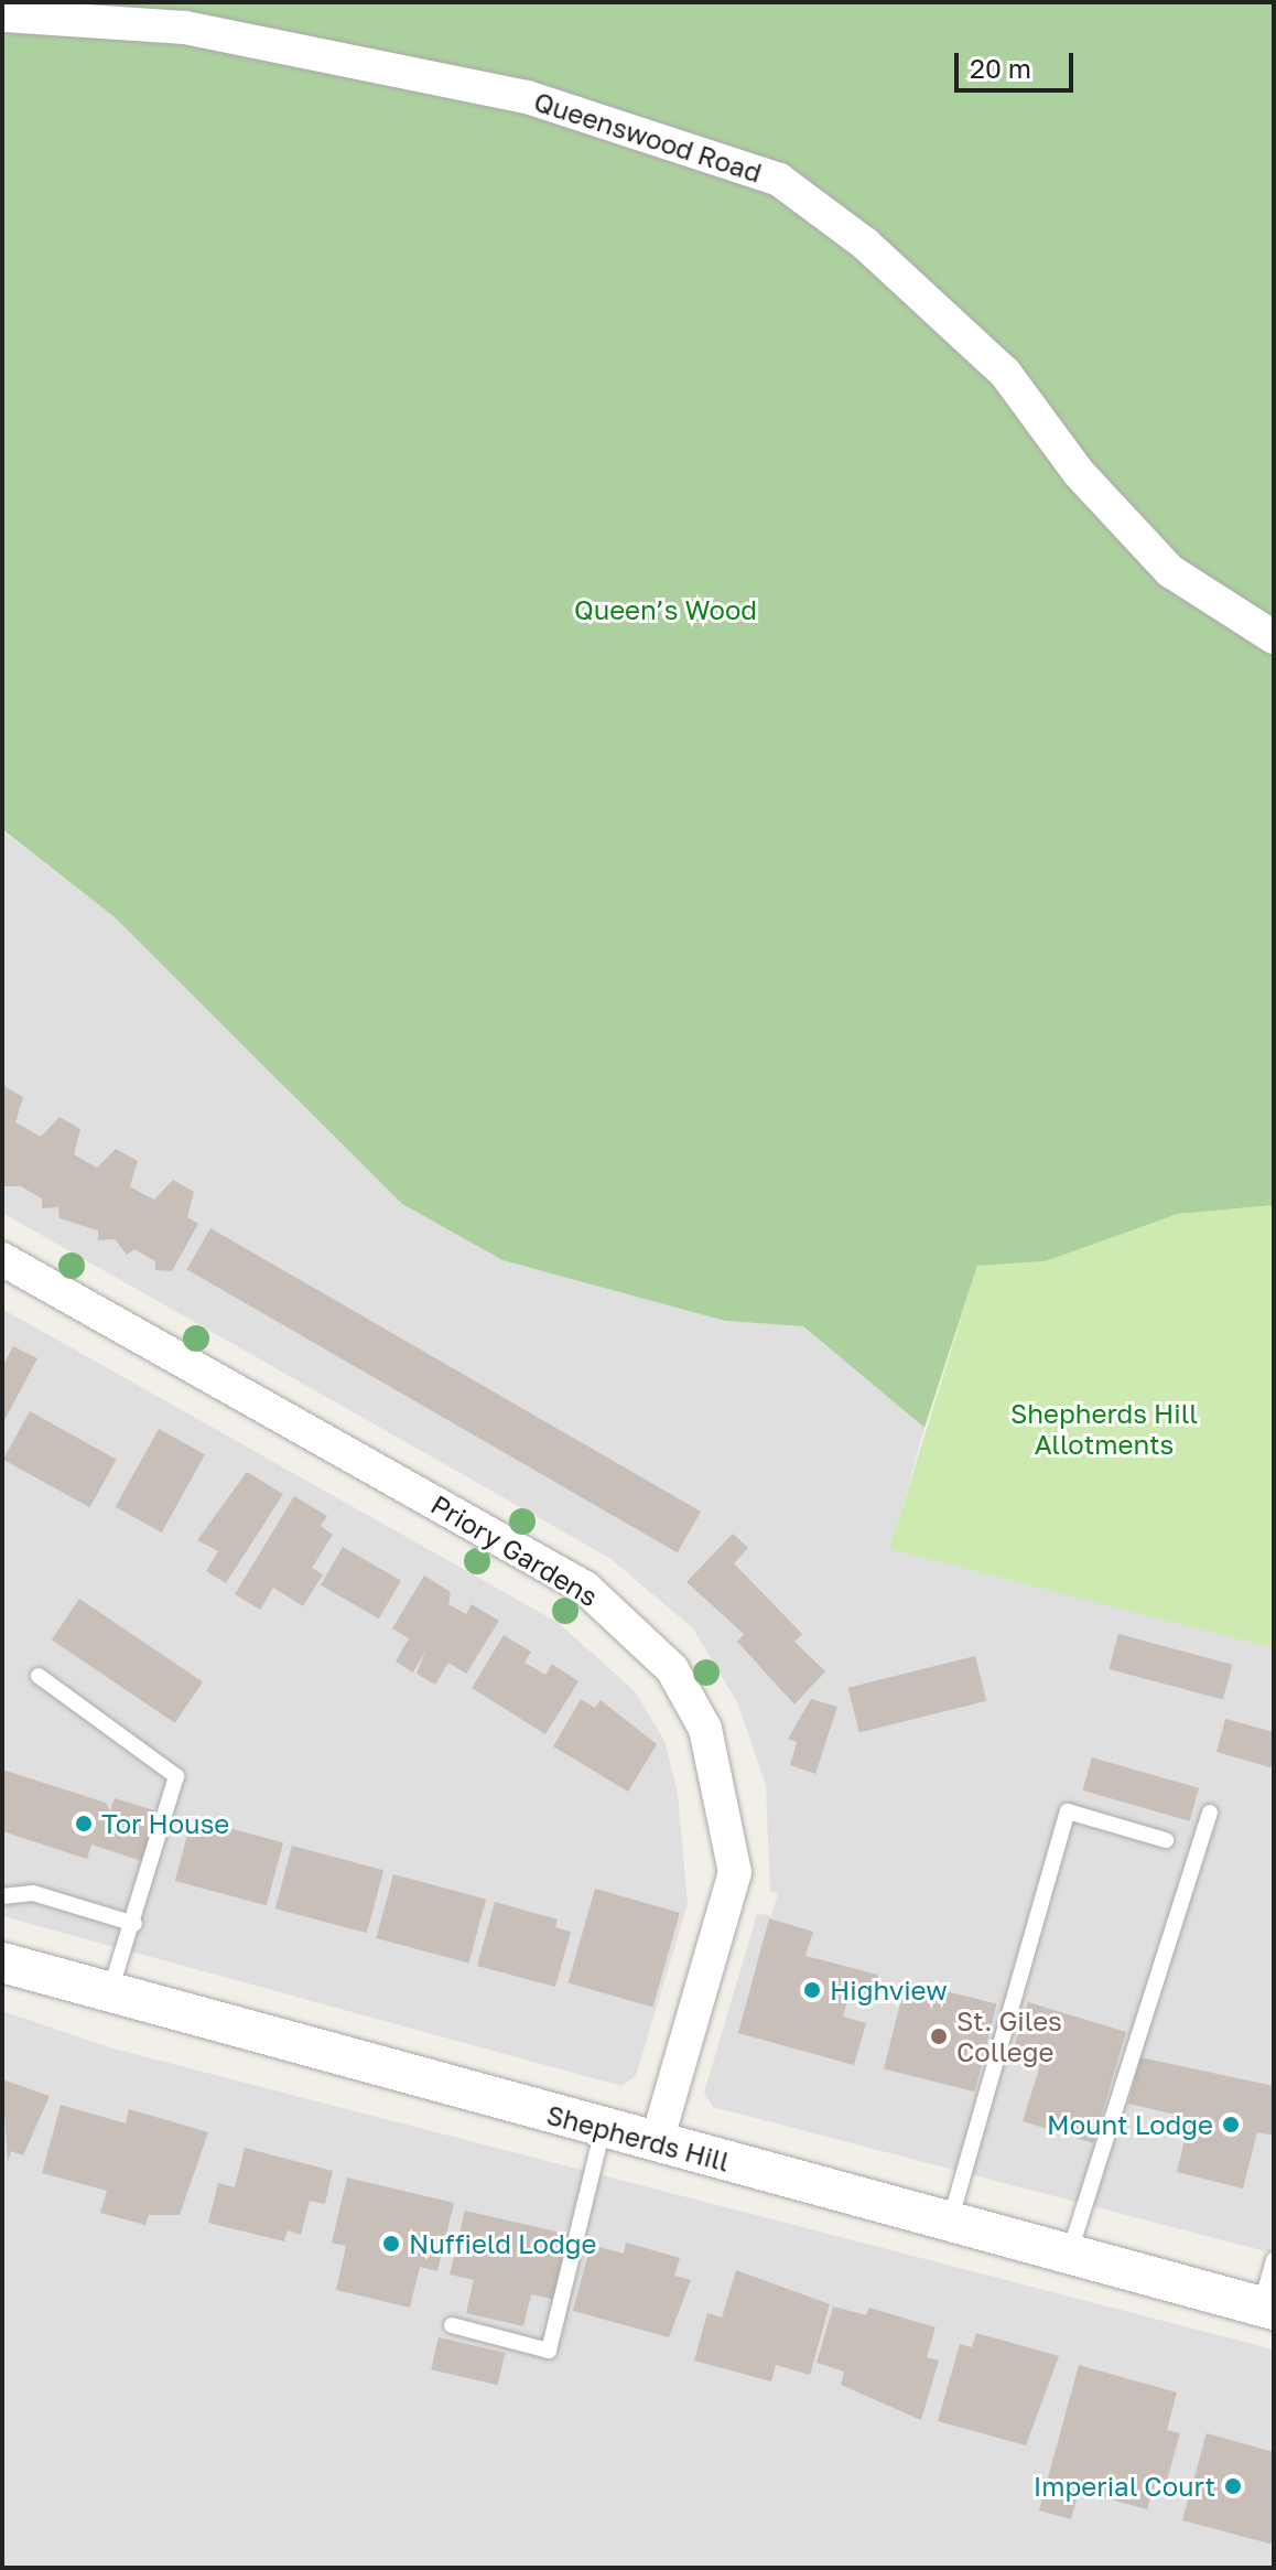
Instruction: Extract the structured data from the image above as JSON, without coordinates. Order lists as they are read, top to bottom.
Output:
{
  "streets": {
    "street": ["Queenswood Road", "Priory Gardens", "Shepherds Hill"]
  },
  "crossings": [
    ["Priory Gardens", "Shepherds Hill"]
  ],
  "parks": ["Queen’s Wood", "Shepherds Hill Allotments"],
  "places": [
    "Tor House",
    "Highview",
    "St. Giles College",
    "Mount Lodge",
    "Nuffield Lodge",
    "Imperial Court"
  ],
  "scale_bar": "20 m"
}
